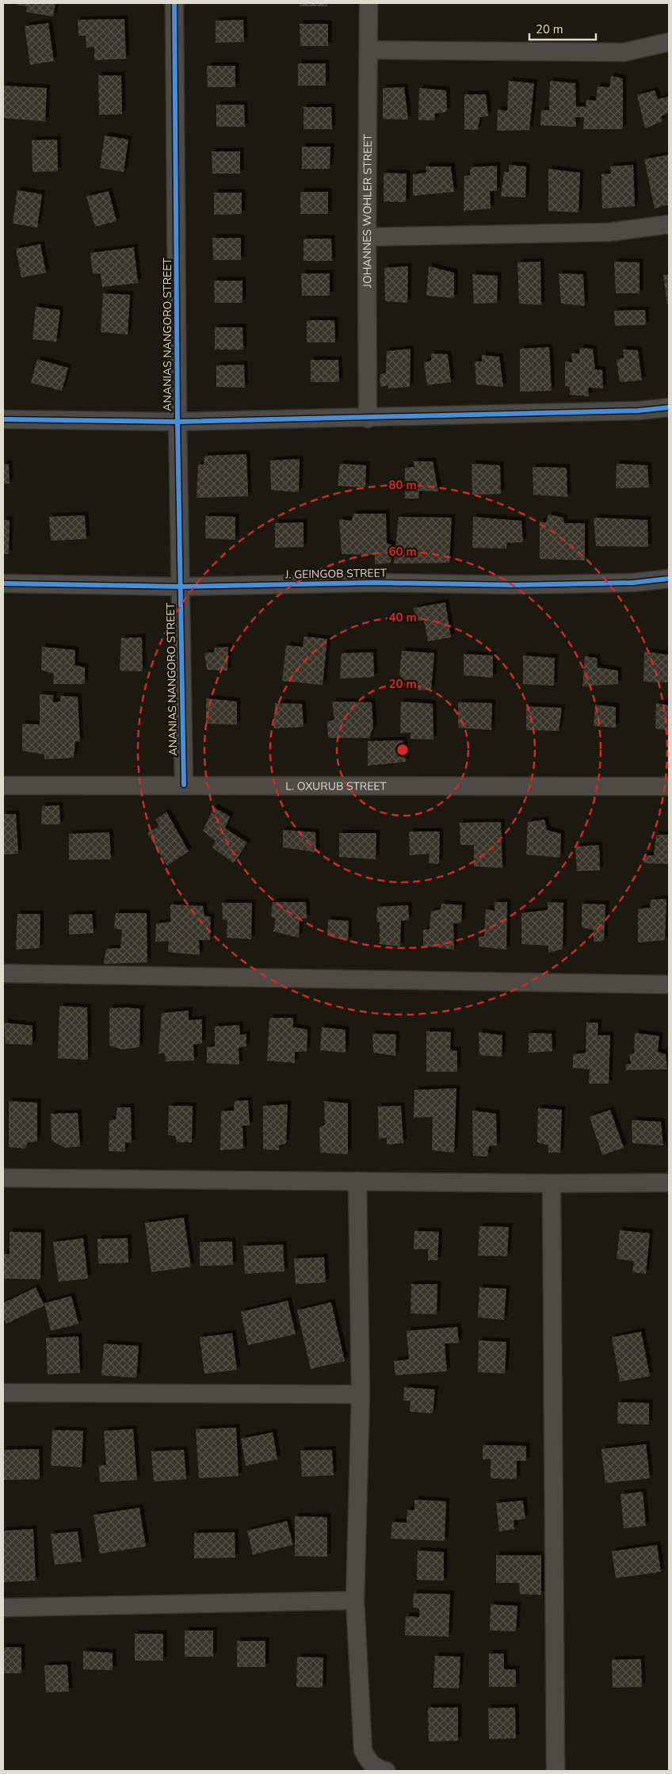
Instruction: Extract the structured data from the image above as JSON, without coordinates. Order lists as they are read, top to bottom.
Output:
{
  "streets": {
    "street": [
      "JOHANNES WOHLER STREET",
      "ANANIAS NANGORO STREET",
      "J. GEINGOB STREET",
      "L. OXURUB STREET"
    ]
  },
  "crossings": [
    ["ANANIAS NANGORO STREET", "J. GEINGOB STREET"],
    ["ANANIAS NANGORO STREET", "L. OXURUB STREET"]
  ],
  "scale_bar": "20 m",
  "rings": [
    "80 m",
    "60 m",
    "40 m",
    "20 m"
  ]
}
